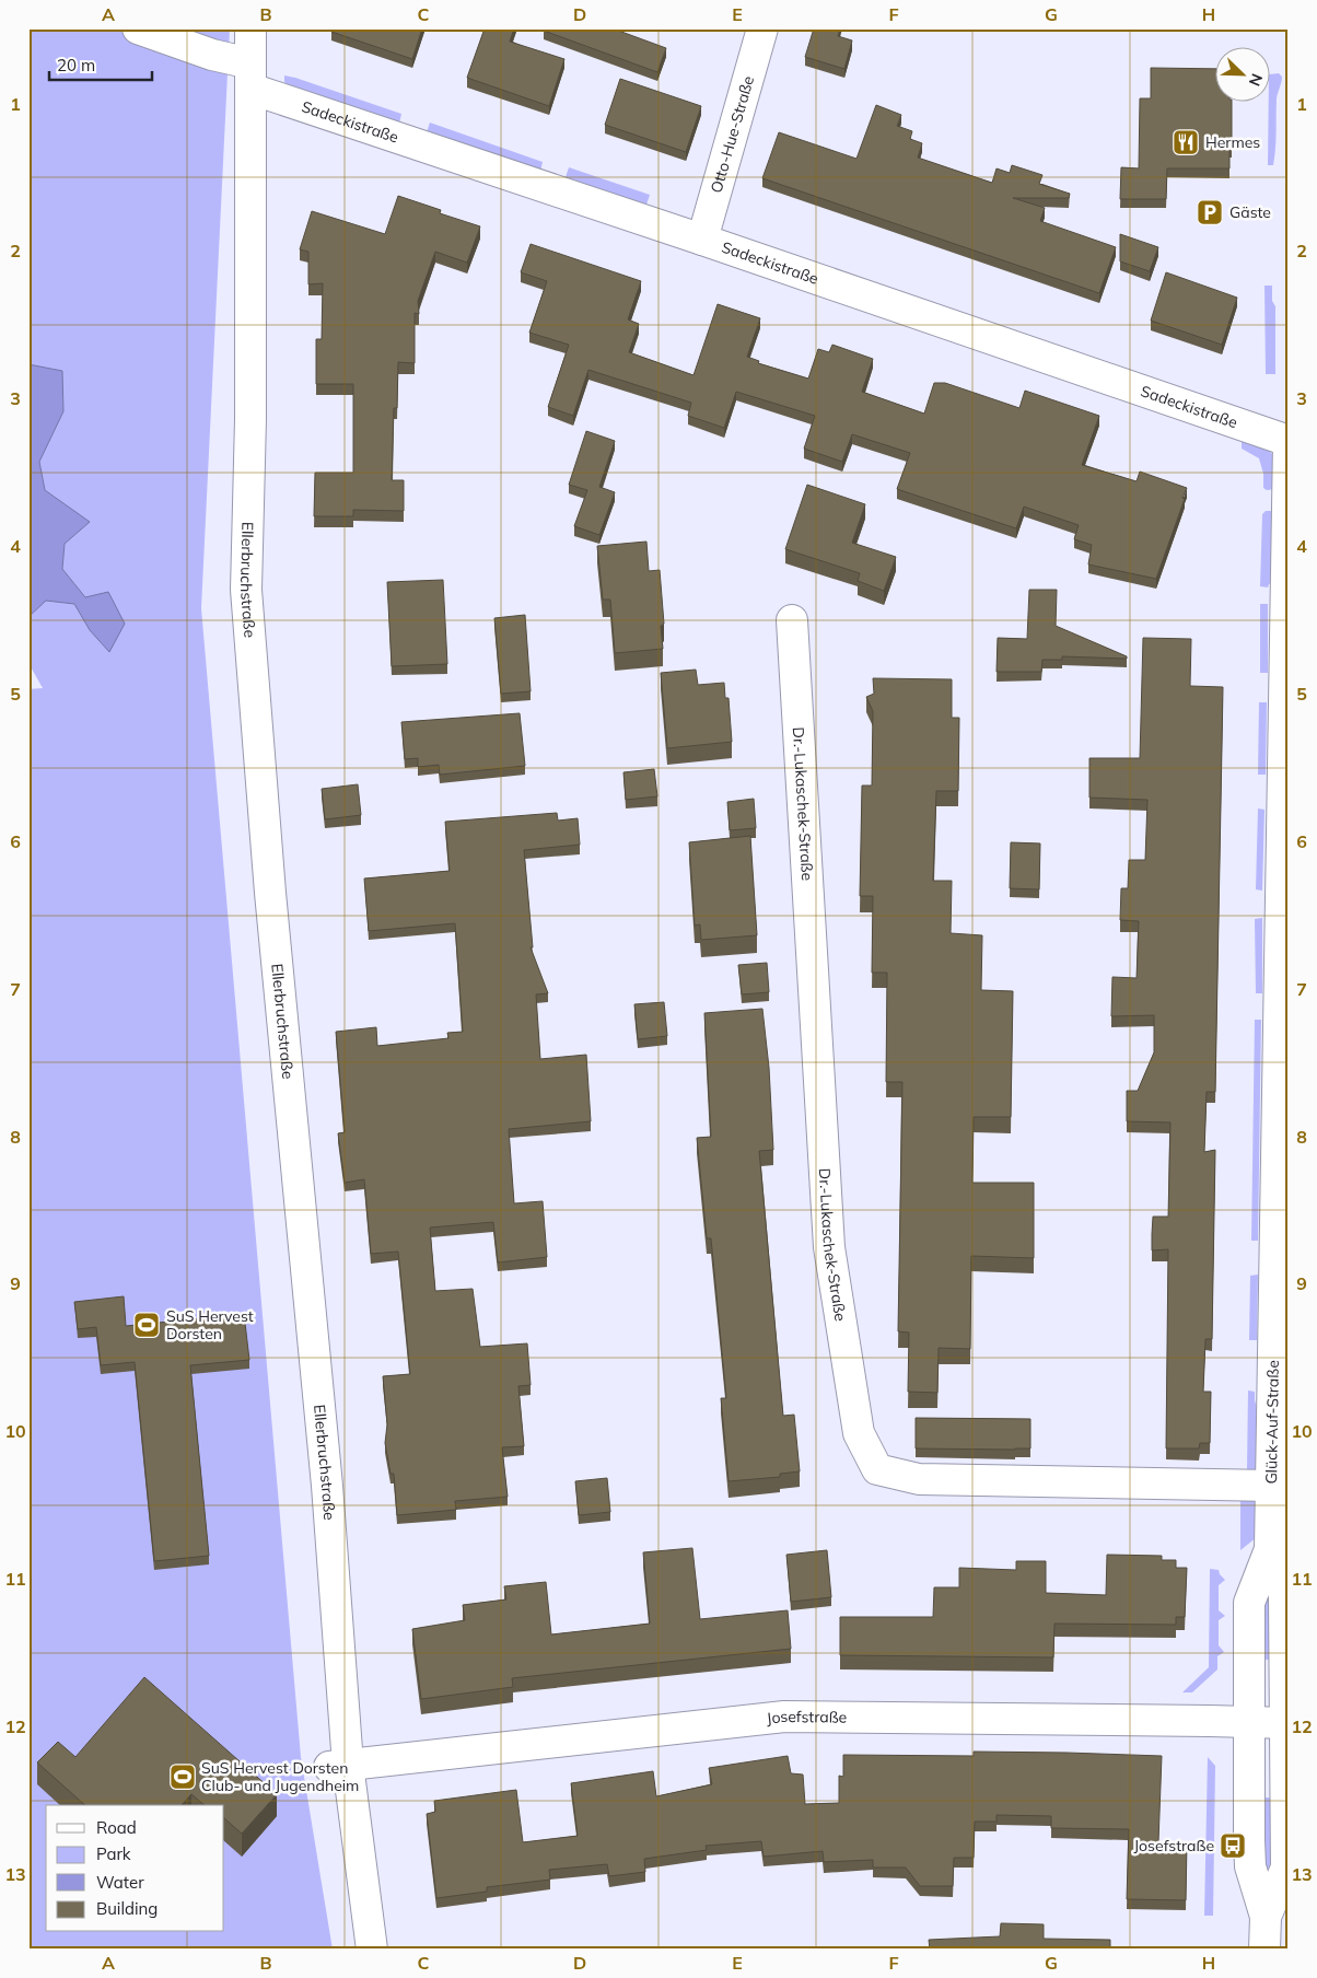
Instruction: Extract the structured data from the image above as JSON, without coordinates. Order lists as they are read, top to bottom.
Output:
{
  "streets": {
    "street": [
      "Sadeckistraße",
      "Otto-Hue-Straße",
      "Ellerbruchstraße",
      "Dr.-Lukaschek-Straße",
      "Glück-Auf-Straße",
      "Josefstraße"
    ]
  },
  "crossings": [
    ["Sadeckistraße", "Otto-Hue-Straße"],
    ["Sadeckistraße", "Ellerbruchstraße"],
    ["Sadeckistraße", "Glück-Auf-Straße"],
    ["Ellerbruchstraße", "Josefstraße"],
    ["Dr.-Lukaschek-Straße", "Glück-Auf-Straße"],
    ["Glück-Auf-Straße", "Josefstraße"]
  ],
  "places": {
    "restaurant": ["Hermes"],
    "parking": ["Gäste"],
    "sports": ["SuS Hervest Dorsten", "SuS Hervest Dorsten Club- und Jugendheim"],
    "bus stop": ["Josefstraße"]
  },
  "legend": [
    "Road",
    "Park",
    "Water",
    "Building"
  ],
  "scale_bar": "20 m",
  "north": "bottom right",
  "grid": {
    "columns": [
      "A",
      "B",
      "C",
      "D",
      "E",
      "F",
      "G",
      "H"
    ],
    "rows": [
      "1",
      "2",
      "3",
      "4",
      "5",
      "6",
      "7",
      "8",
      "9",
      "10",
      "11",
      "12",
      "13"
    ]
  }
}
